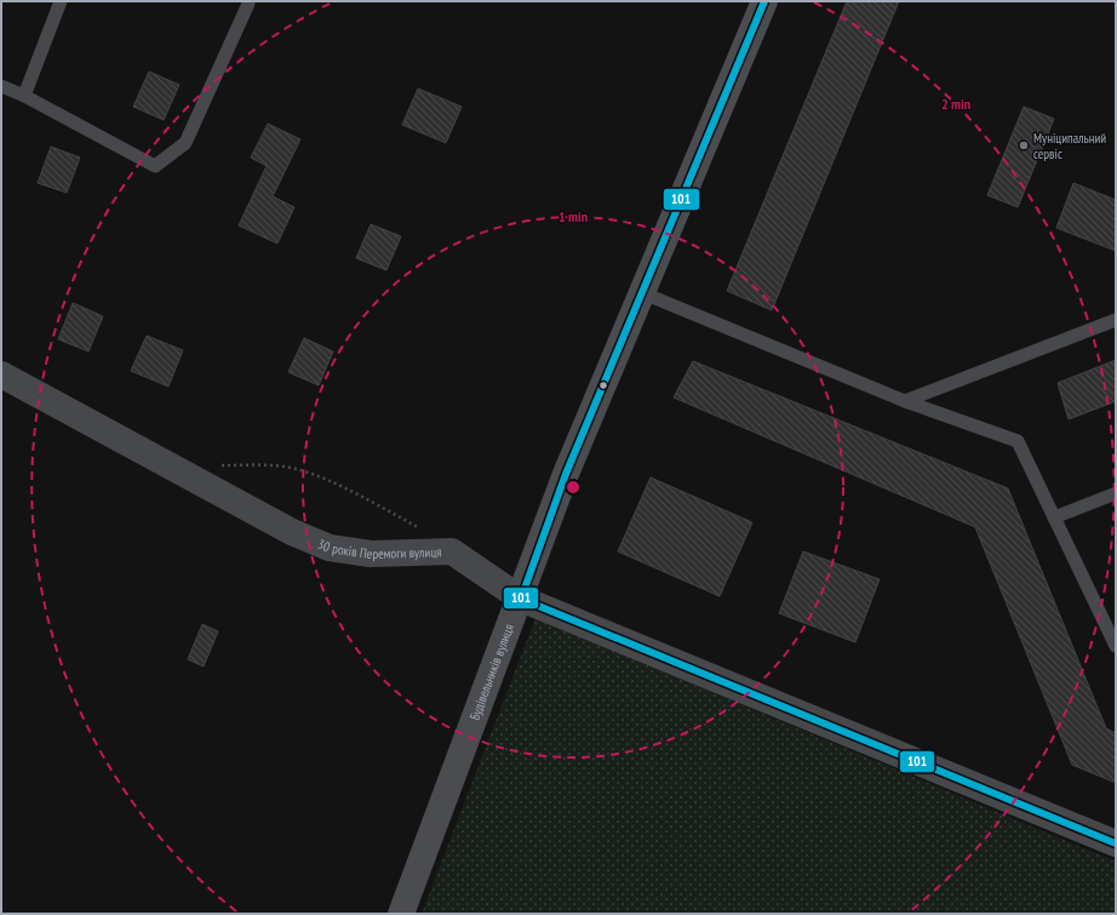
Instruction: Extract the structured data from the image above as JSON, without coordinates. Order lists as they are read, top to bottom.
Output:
{
  "streets": {
    "street": ["30 років Перемоги вулиця", "Будівельників вулиця"]
  },
  "crossings": [
    ["30 років Перемоги вулиця", "Будівельників вулиця"]
  ],
  "places": ["Муніципальний сервіс"],
  "lines": ["transit line 101"],
  "rings": ["2 min", "1 min"]
}
